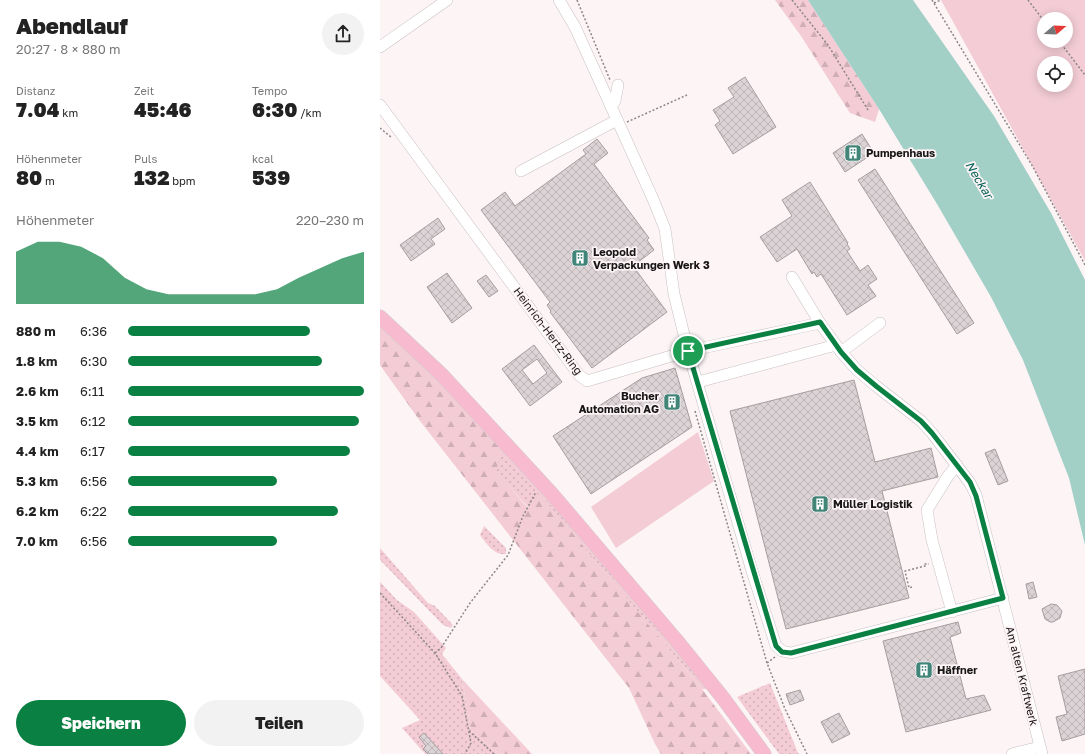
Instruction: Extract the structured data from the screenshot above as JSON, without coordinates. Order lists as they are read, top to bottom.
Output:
{
  "streets": {
    "street": ["Heinrich-Hertz-Ring", "Am alten Kraftwerk"]
  },
  "water": ["Neckar"],
  "places": {
    "building": [
      "Pumpenhaus",
      "Leopold Verpackungen Werk 3",
      "Bucher Automation AG",
      "Müller Logistik",
      "Häffner"
    ]
  },
  "north": "right",
  "page": {
    "heading": ["Abendlauf", "20:27 · 8 × 880 m"],
    "stats": [
      ["Distanz", "7.04 km"],
      ["Zeit", "45:46"],
      ["Tempo", "6:30 /km"],
      ["Höhenmeter", "80 m"],
      ["Puls", "132 bpm"],
      ["kcal", "539"]
    ],
    "chart": ["Höhenmeter", "220–230 m"],
    "list": [
      {
        "name": "880 m",
        "note": "6:36"
      },
      {
        "name": "1.8 km",
        "note": "6:30"
      },
      {
        "name": "2.6 km",
        "note": "6:11"
      },
      {
        "name": "3.5 km",
        "note": "6:12"
      },
      {
        "name": "4.4 km",
        "note": "6:17"
      },
      {
        "name": "5.3 km",
        "note": "6:56"
      },
      {
        "name": "6.2 km",
        "note": "6:22"
      },
      {
        "name": "7.0 km",
        "note": "6:56"
      }
    ],
    "buttons": ["Speichern", "Teilen"]
  }
}
